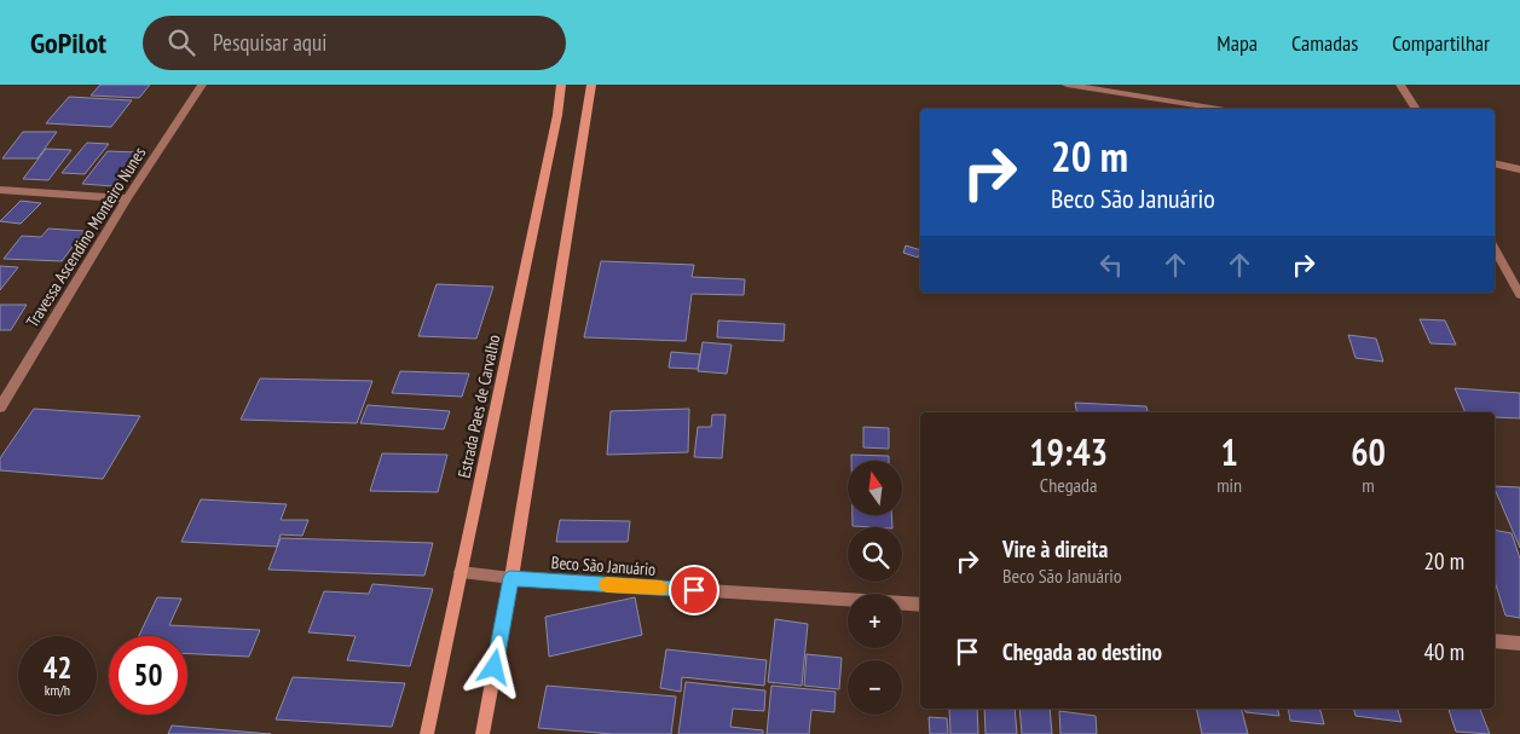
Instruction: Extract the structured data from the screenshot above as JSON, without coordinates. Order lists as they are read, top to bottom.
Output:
{
  "streets": {
    "main road": ["Estrada Paes de Carvalho"],
    "street": ["Travessa Ascendino Monteiro Nunes", "Beco São Januário"]
  },
  "crossings": [
    ["Estrada Paes de Carvalho", "Beco São Januário"]
  ],
  "north": "top",
  "page": {
    "header": "GoPilot",
    "search": "Pesquisar aqui",
    "nav": ["Mapa", "Camadas", "Compartilhar"],
    "turn": ["20 m", "Beco São Januário"],
    "eta": [
      "19:43",
      "Chegada",
      "1",
      "min",
      "60",
      "m"
    ],
    "map_buttons": ["+", "−"],
    "list": [
      {
        "name": "Vire à direita",
        "note": "Beco São Januário",
        "value": "20 m"
      },
      {
        "name": "Chegada ao destino",
        "value": "40 m"
      }
    ],
    "speed": "42 km/h",
    "limit": "50"
  }
}
